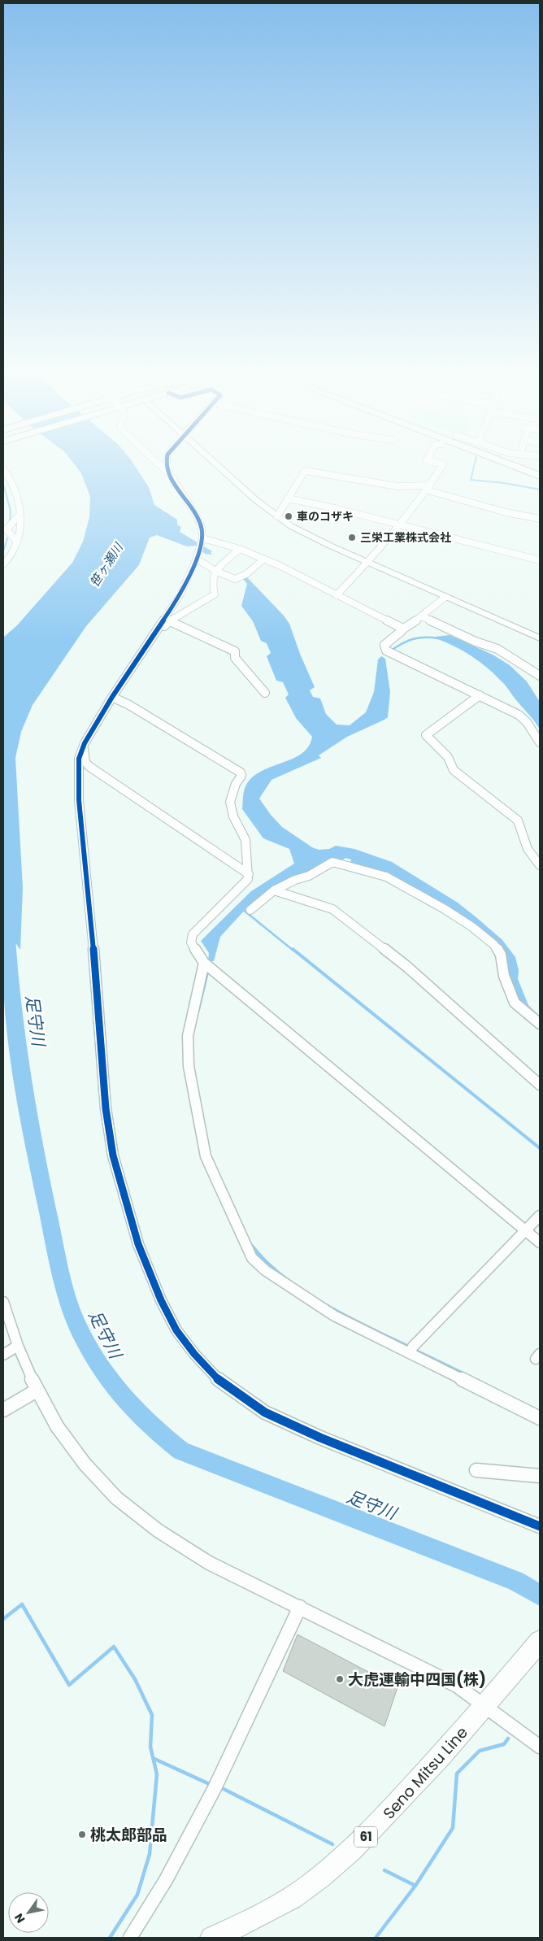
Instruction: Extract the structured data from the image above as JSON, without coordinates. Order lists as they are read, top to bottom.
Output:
{
  "streets": {
    "main road": ["Seno Mitsu Line", "61"]
  },
  "water": ["笹ヶ瀬川", "足守川"],
  "places": [
    "車のコザキ",
    "三栄工業株式会社",
    "大虎運輸中四国(株)",
    "桃太郎部品"
  ],
  "north": "bottom left"
}
